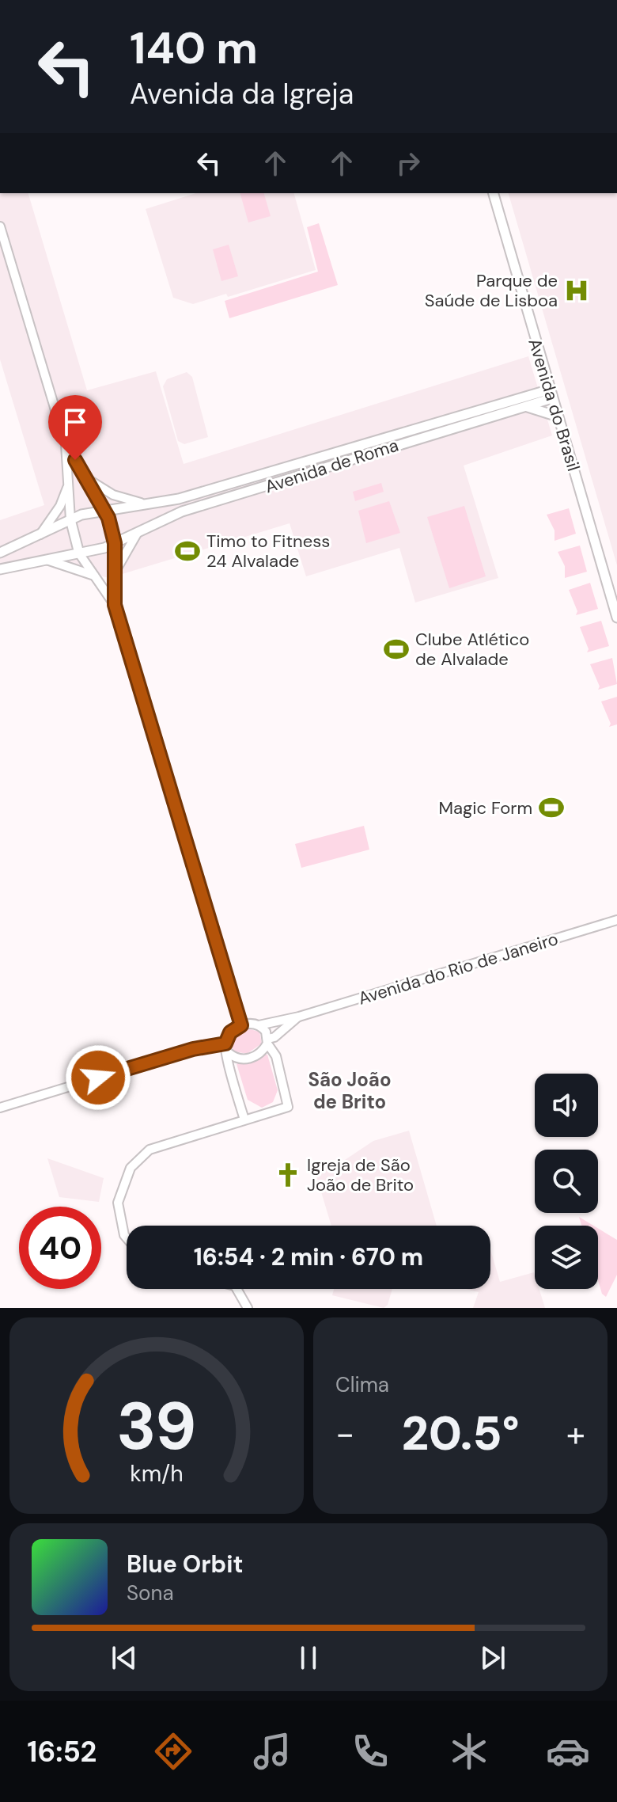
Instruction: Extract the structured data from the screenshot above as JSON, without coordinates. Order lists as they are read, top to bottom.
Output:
{
  "streets": {
    "main road": ["Avenida do Brasil", "Avenida de Roma"],
    "street": ["Avenida do Rio de Janeiro"]
  },
  "crossings": [
    ["Avenida do Brasil", "Avenida de Roma"]
  ],
  "districts": ["São João de Brito"],
  "places": {
    "hospital": ["Parque de Saúde de Lisboa"],
    "sports": ["Timo to Fitness 24 Alvalade", "Clube Atlético de Alvalade", "Magic Form"],
    "church": ["Igreja de São João de Brito"]
  },
  "page": {
    "turn": ["140 m", "Avenida da Igreja"],
    "limit": "40",
    "trip": "16:54 · 2 min · 670 m",
    "tile": "Clima",
    "heat": ["−", "20.5°", "+"],
    "song": ["Blue Orbit", "Sona"],
    "tabs": "16:52",
    "gauge": ["39", "km/h"]
  }
}
